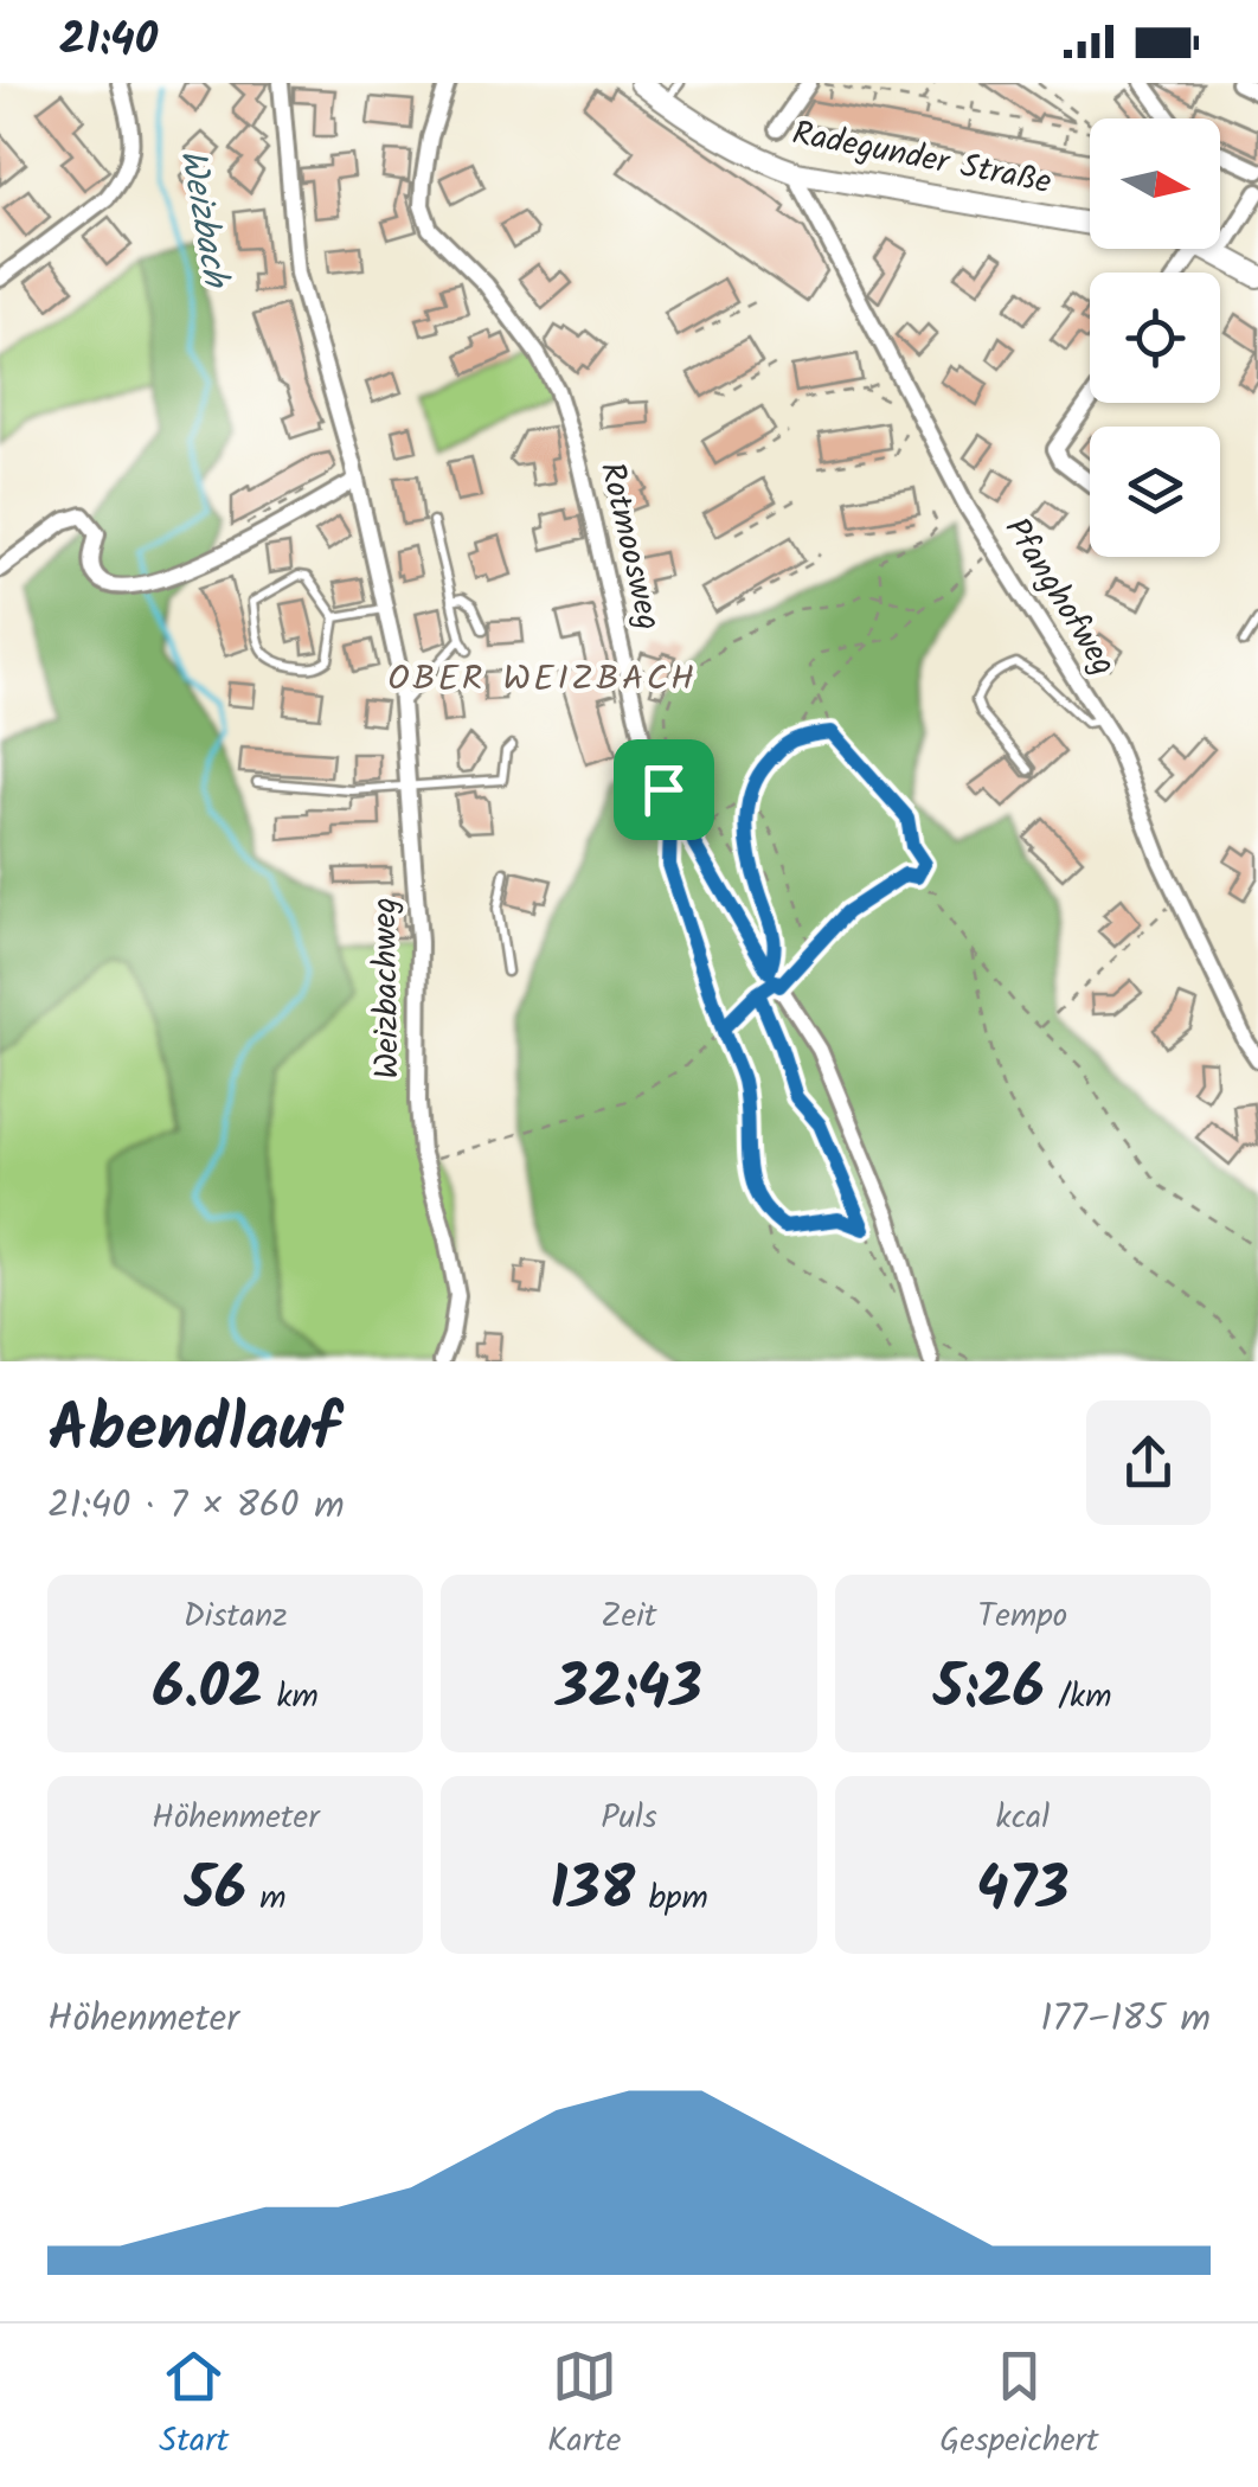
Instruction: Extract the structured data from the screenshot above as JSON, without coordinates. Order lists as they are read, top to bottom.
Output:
{
  "streets": {
    "main road": ["Radegunder Straße"],
    "street": ["Rotmoosweg", "Pfanghofweg", "Weizbachweg"]
  },
  "crossings": [
    ["Radegunder Straße", "Pfanghofweg"]
  ],
  "districts": ["OBER WEIZBACH"],
  "water": ["Weizbach"],
  "north": "right",
  "page": {
    "status": "21:40",
    "heading": ["Abendlauf", "21:40 · 7 × 860 m"],
    "stats": [
      ["Distanz", "6.02 km"],
      ["Zeit", "32:43"],
      ["Tempo", "5:26 /km"],
      ["Höhenmeter", "56 m"],
      ["Puls", "138 bpm"],
      ["kcal", "473"]
    ],
    "chart": ["Höhenmeter", "177–185 m"],
    "tabs": ["Start", "Karte", "Gespeichert"]
  }
}
